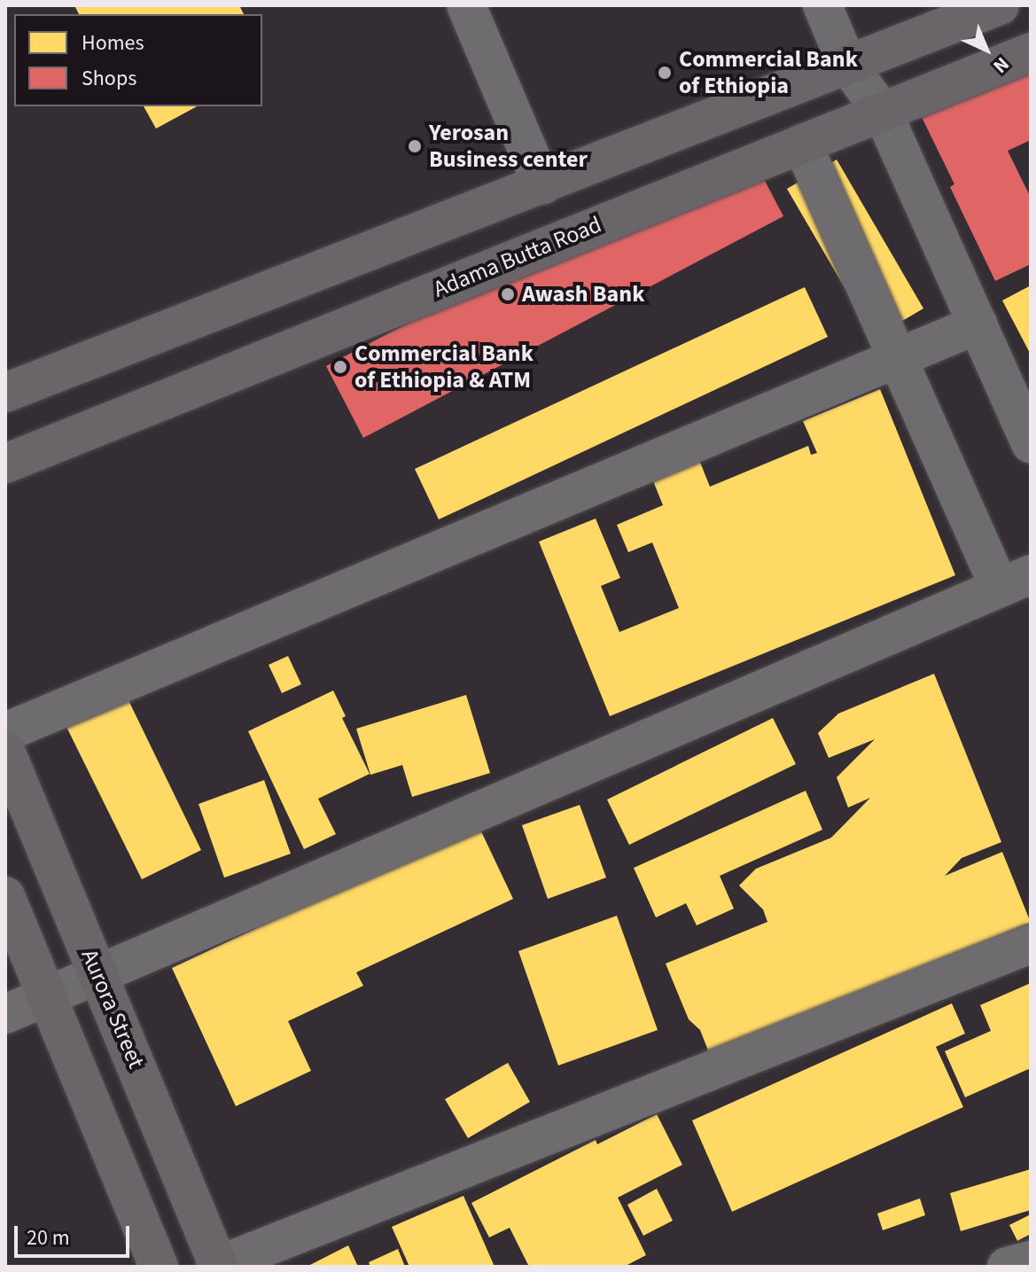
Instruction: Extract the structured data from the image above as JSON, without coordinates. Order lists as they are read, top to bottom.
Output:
{
  "streets": {
    "street": ["Adama Butta Road", "Aurora Street"]
  },
  "places": [
    "Commercial Bank of Ethiopia",
    "Yerosan Business center",
    "Awash Bank",
    "Commercial Bank of Ethiopia & ATM"
  ],
  "legend": ["Homes", "Shops"],
  "scale_bar": "20 m",
  "north": "bottom right"
}
